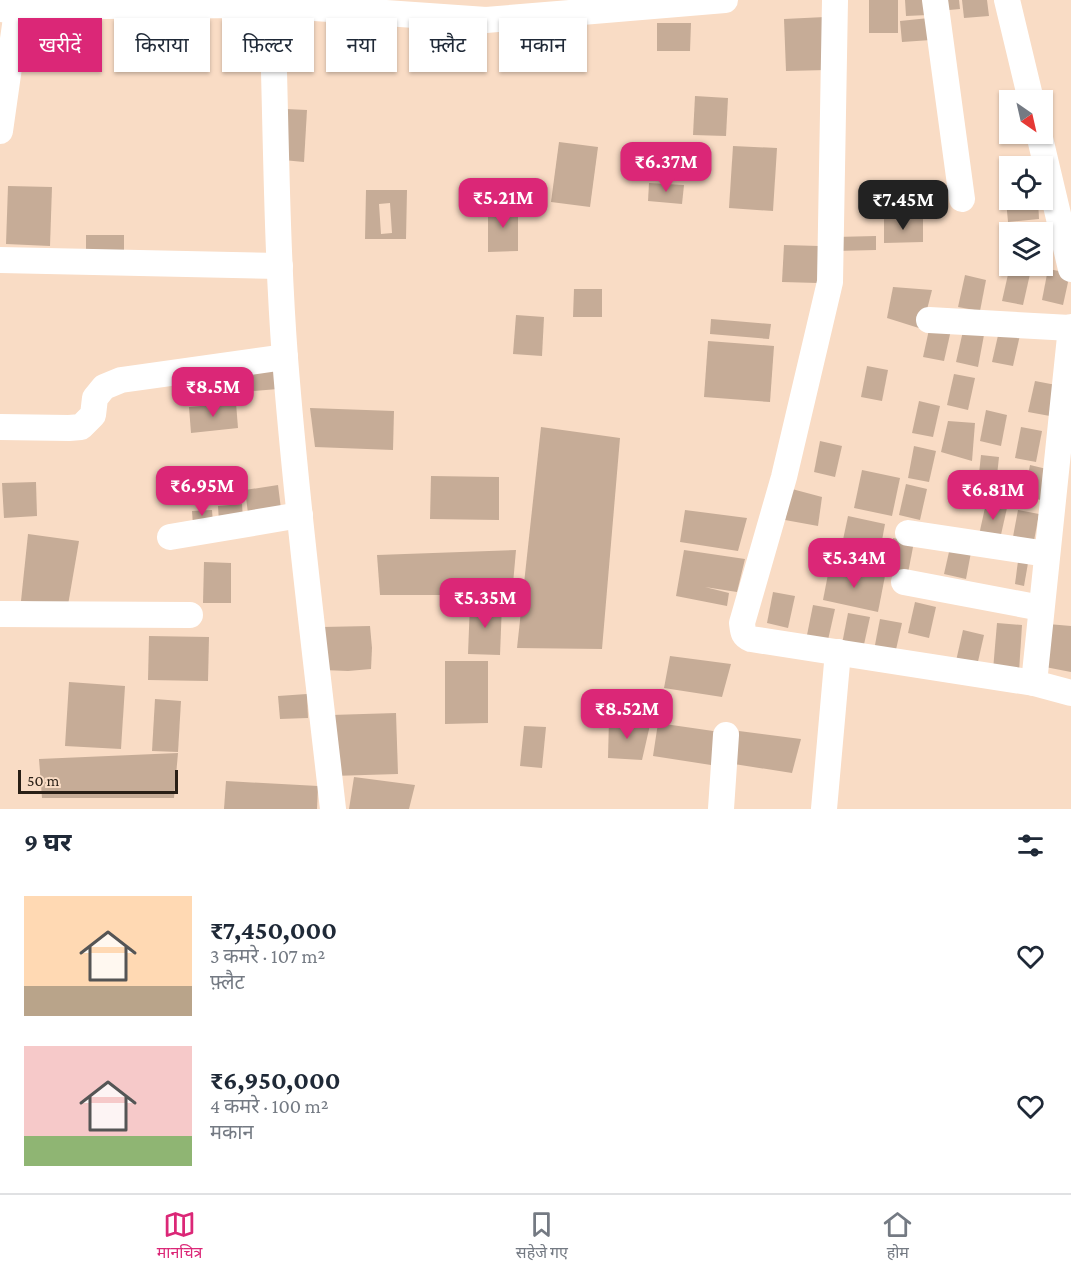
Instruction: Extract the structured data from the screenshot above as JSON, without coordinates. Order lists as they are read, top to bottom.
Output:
{
  "scale_bar": "50 m",
  "north": "bottom right",
  "page": {
    "chip": [
      "खरीदें",
      "किराया",
      "फ़िल्टर",
      "नया",
      "फ़्लैट",
      "मकान"
    ],
    "price": [
      "₹6.37M",
      "₹5.21M",
      "₹7.45M",
      "₹8.5M",
      "₹6.95M",
      "₹6.81M",
      "₹5.34M",
      "₹5.35M",
      "₹8.52M"
    ],
    "scale": "50 m",
    "heading": "9 घर",
    "list": [
      {
        "name": "₹7,450,000",
        "note": "3 कमरे · 107 m² · फ़्लैट"
      },
      {
        "name": "₹6,950,000",
        "note": "4 कमरे · 100 m² · मकान"
      }
    ],
    "tabs": ["मानचित्र", "सहेजे गए", "होम"]
  }
}
